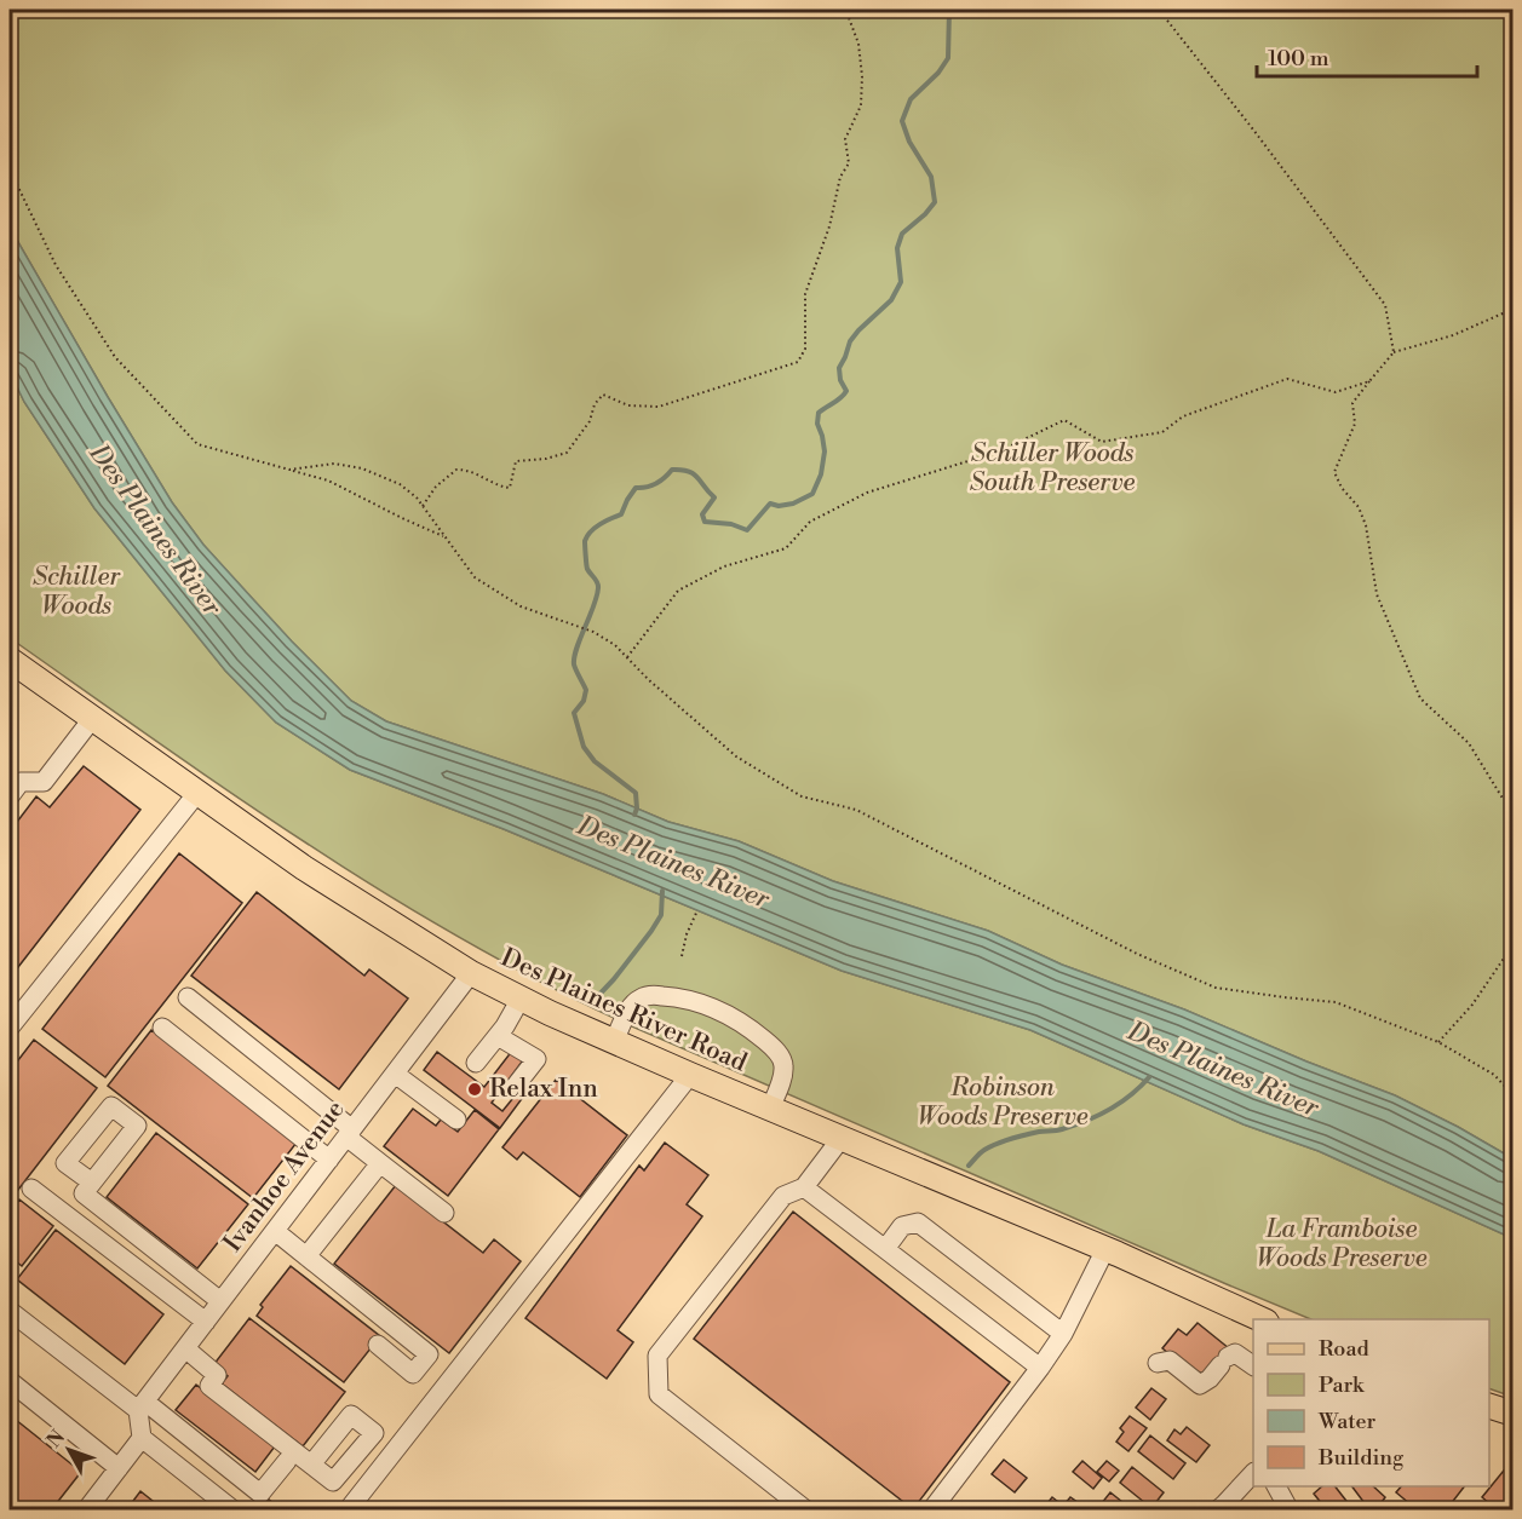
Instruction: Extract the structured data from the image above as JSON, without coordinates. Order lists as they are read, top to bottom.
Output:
{
  "streets": {
    "main road": ["Des Plaines River Road"],
    "street": ["Ivanhoe Avenue"]
  },
  "crossings": [
    ["Des Plaines River Road", "Ivanhoe Avenue"]
  ],
  "water": ["Des Plaines River"],
  "parks": [
    "Schiller Woods South Preserve",
    "Schiller Woods",
    "Robinson Woods Preserve",
    "La Framboise Woods Preserve"
  ],
  "places": ["Relax Inn"],
  "legend": [
    "Road",
    "Park",
    "Water",
    "Building"
  ],
  "scale_bar": "100 m",
  "north": "top left"
}
